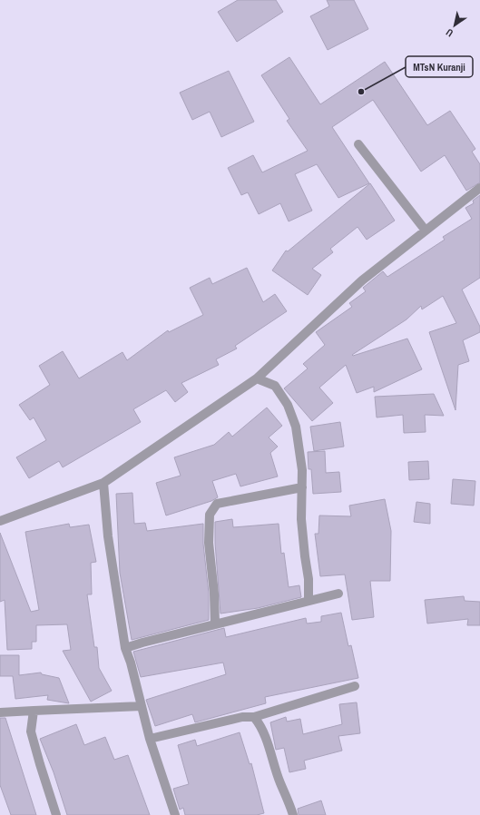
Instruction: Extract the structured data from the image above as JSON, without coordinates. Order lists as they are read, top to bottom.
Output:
{
  "places": ["MTsN Kuranji"],
  "north": "bottom left"
}
